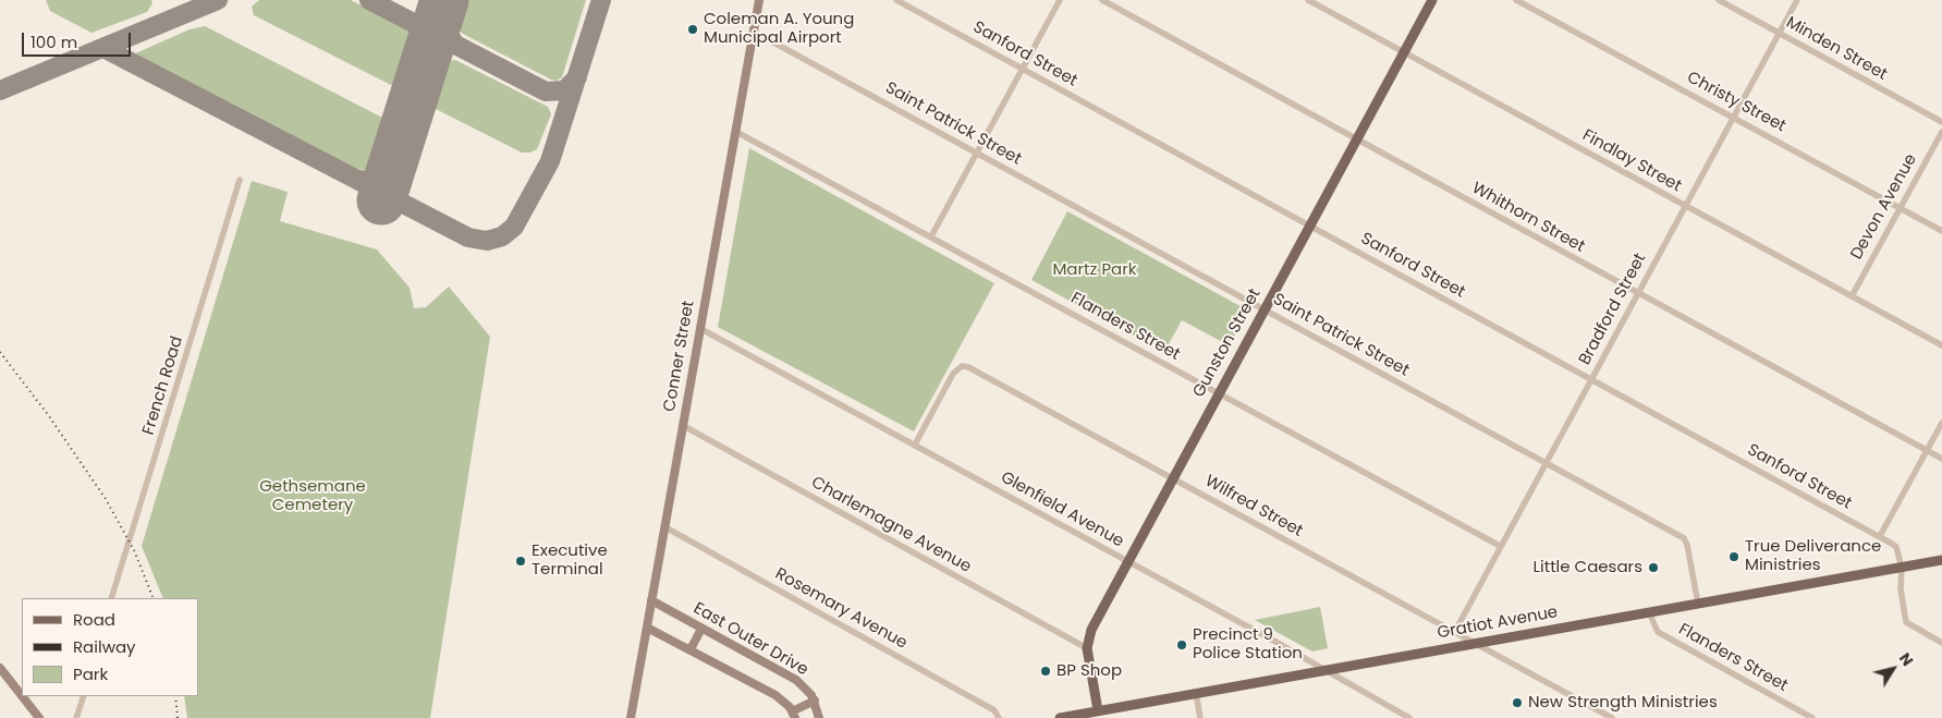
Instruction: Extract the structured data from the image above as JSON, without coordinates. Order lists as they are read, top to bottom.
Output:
{
  "streets": {
    "main road": [
      "Gunston Street",
      "Conner Street",
      "Gratiot Avenue",
      "East Outer Drive"
    ],
    "street": [
      "Minden Street",
      "Sanford Street",
      "Christy Street",
      "Saint Patrick Street",
      "Findlay Street",
      "Devon Avenue",
      "Whithorn Street",
      "Bradford Street",
      "Flanders Street",
      "French Road",
      "Wilfred Street",
      "Glenfield Avenue",
      "Charlemagne Avenue",
      "Rosemary Avenue"
    ]
  },
  "crossings": [
    ["Minden Street", "Bradford Street"],
    ["Sanford Street", "Bradford Street"],
    ["Sanford Street", "Gunston Street"],
    ["Sanford Street", "Gratiot Avenue"],
    ["Christy Street", "Devon Avenue"],
    ["Christy Street", "Bradford Street"],
    ["Saint Patrick Street", "Bradford Street"],
    ["Saint Patrick Street", "Gunston Street"],
    ["Saint Patrick Street", "Conner Street"],
    ["Saint Patrick Street", "Gratiot Avenue"],
    ["Findlay Street", "Devon Avenue"],
    ["Findlay Street", "Bradford Street"],
    ["Findlay Street", "Gunston Street"],
    ["Whithorn Street", "Bradford Street"],
    ["Whithorn Street", "Gunston Street"],
    ["Bradford Street", "Flanders Street"],
    ["Bradford Street", "Wilfred Street"],
    ["Flanders Street", "Gunston Street"],
    ["Flanders Street", "Conner Street"],
    ["Flanders Street", "Gratiot Avenue"],
    ["Gunston Street", "Wilfred Street"],
    ["Gunston Street", "Glenfield Avenue"],
    ["Gunston Street", "Charlemagne Avenue"],
    ["Gunston Street", "Gratiot Avenue"],
    ["Conner Street", "Glenfield Avenue"],
    ["Conner Street", "Charlemagne Avenue"],
    ["Conner Street", "Rosemary Avenue"],
    ["Conner Street", "East Outer Drive"],
    ["Wilfred Street", "Glenfield Avenue"],
    ["Wilfred Street", "Gratiot Avenue"],
    ["Glenfield Avenue", "Gratiot Avenue"]
  ],
  "parks": ["Martz Park", "Gethsemane Cemetery"],
  "places": [
    "Coleman A. Young Municipal Airport",
    "True Deliverance Ministries",
    "Executive Terminal",
    "Little Caesars",
    "Precinct 9 Police Station",
    "BP Shop",
    "New Strength Ministries"
  ],
  "legend": ["Road", "Railway", "Park"],
  "scale_bar": "100 m",
  "north": "top right"
}
